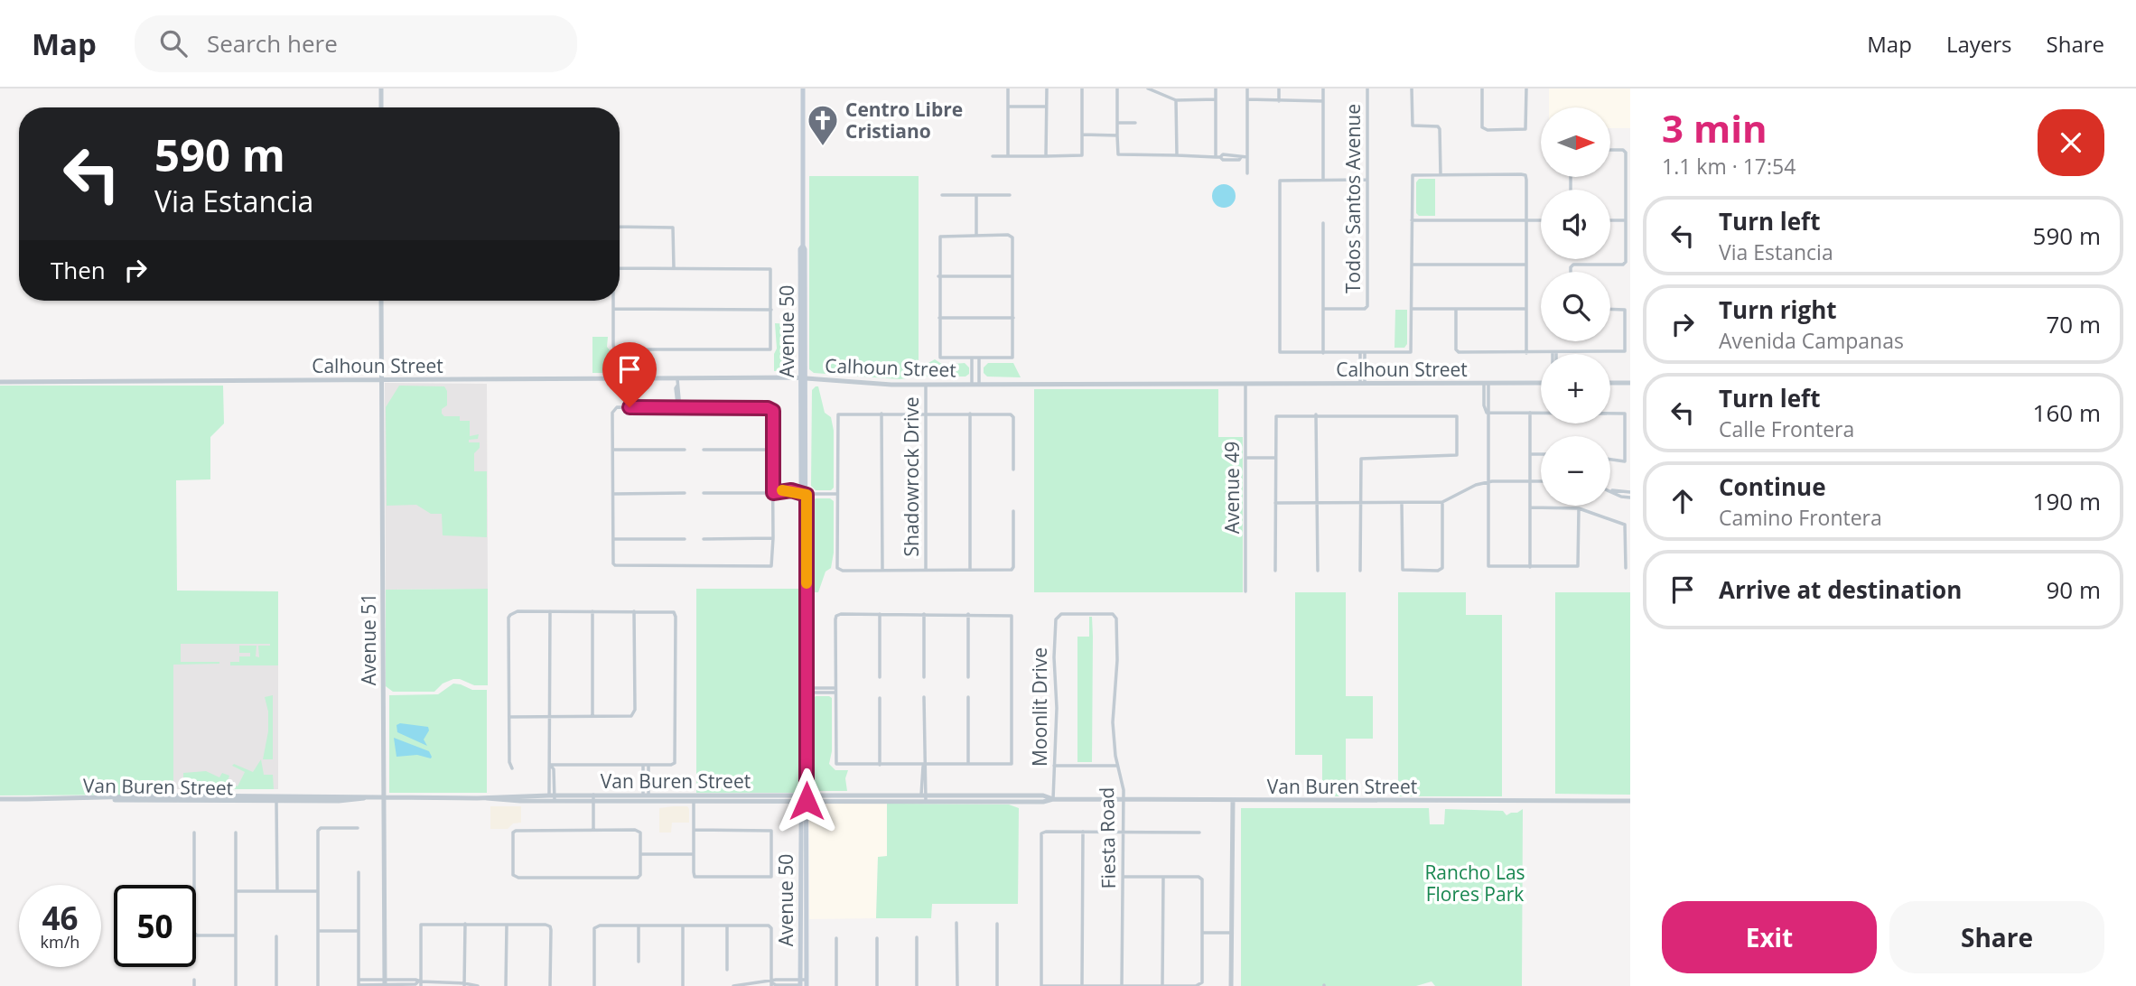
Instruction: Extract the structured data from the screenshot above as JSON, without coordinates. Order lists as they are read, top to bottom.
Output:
{
  "streets": {
    "main road": ["Avenue 50"],
    "street": [
      "Todos Santos Avenue",
      "Calhoun Street",
      "Shadowrock Drive",
      "Avenue 49",
      "Avenue 51",
      "Moonlit Drive",
      "Van Buren Street",
      "Fiesta Road"
    ]
  },
  "crossings": [
    ["Avenue 50", "Calhoun Street"],
    ["Avenue 50", "Van Buren Street"],
    ["Calhoun Street", "Shadowrock Drive"],
    ["Calhoun Street", "Avenue 49"],
    ["Calhoun Street", "Avenue 51"],
    ["Avenue 51", "Van Buren Street"],
    ["Moonlit Drive", "Van Buren Street"],
    ["Moonlit Drive", "Fiesta Road"],
    ["Van Buren Street", "Fiesta Road"]
  ],
  "parks": ["Rancho Las Flores Park"],
  "places": {
    "church": ["Centro Libre Cristiano"]
  },
  "north": "right",
  "page": {
    "header": "Map",
    "search": "Search here",
    "nav": ["Map", "Layers", "Share"],
    "heading": ["3 min", "1.1 km · 17:54"],
    "map_buttons": ["+", "−"],
    "turn": ["590 m", "Via Estancia"],
    "list": [
      {
        "name": "Turn left",
        "note": "Via Estancia",
        "value": "590 m"
      },
      {
        "name": "Turn right",
        "note": "Avenida Campanas",
        "value": "70 m"
      },
      {
        "name": "Turn left",
        "note": "Calle Frontera",
        "value": "160 m"
      },
      {
        "name": "Continue",
        "note": "Camino Frontera",
        "value": "190 m"
      },
      {
        "name": "Arrive at destination",
        "value": "90 m"
      }
    ],
    "then": "Then",
    "speed": "46 km/h",
    "limit": "50",
    "buttons": ["Exit", "Share"]
  }
}
